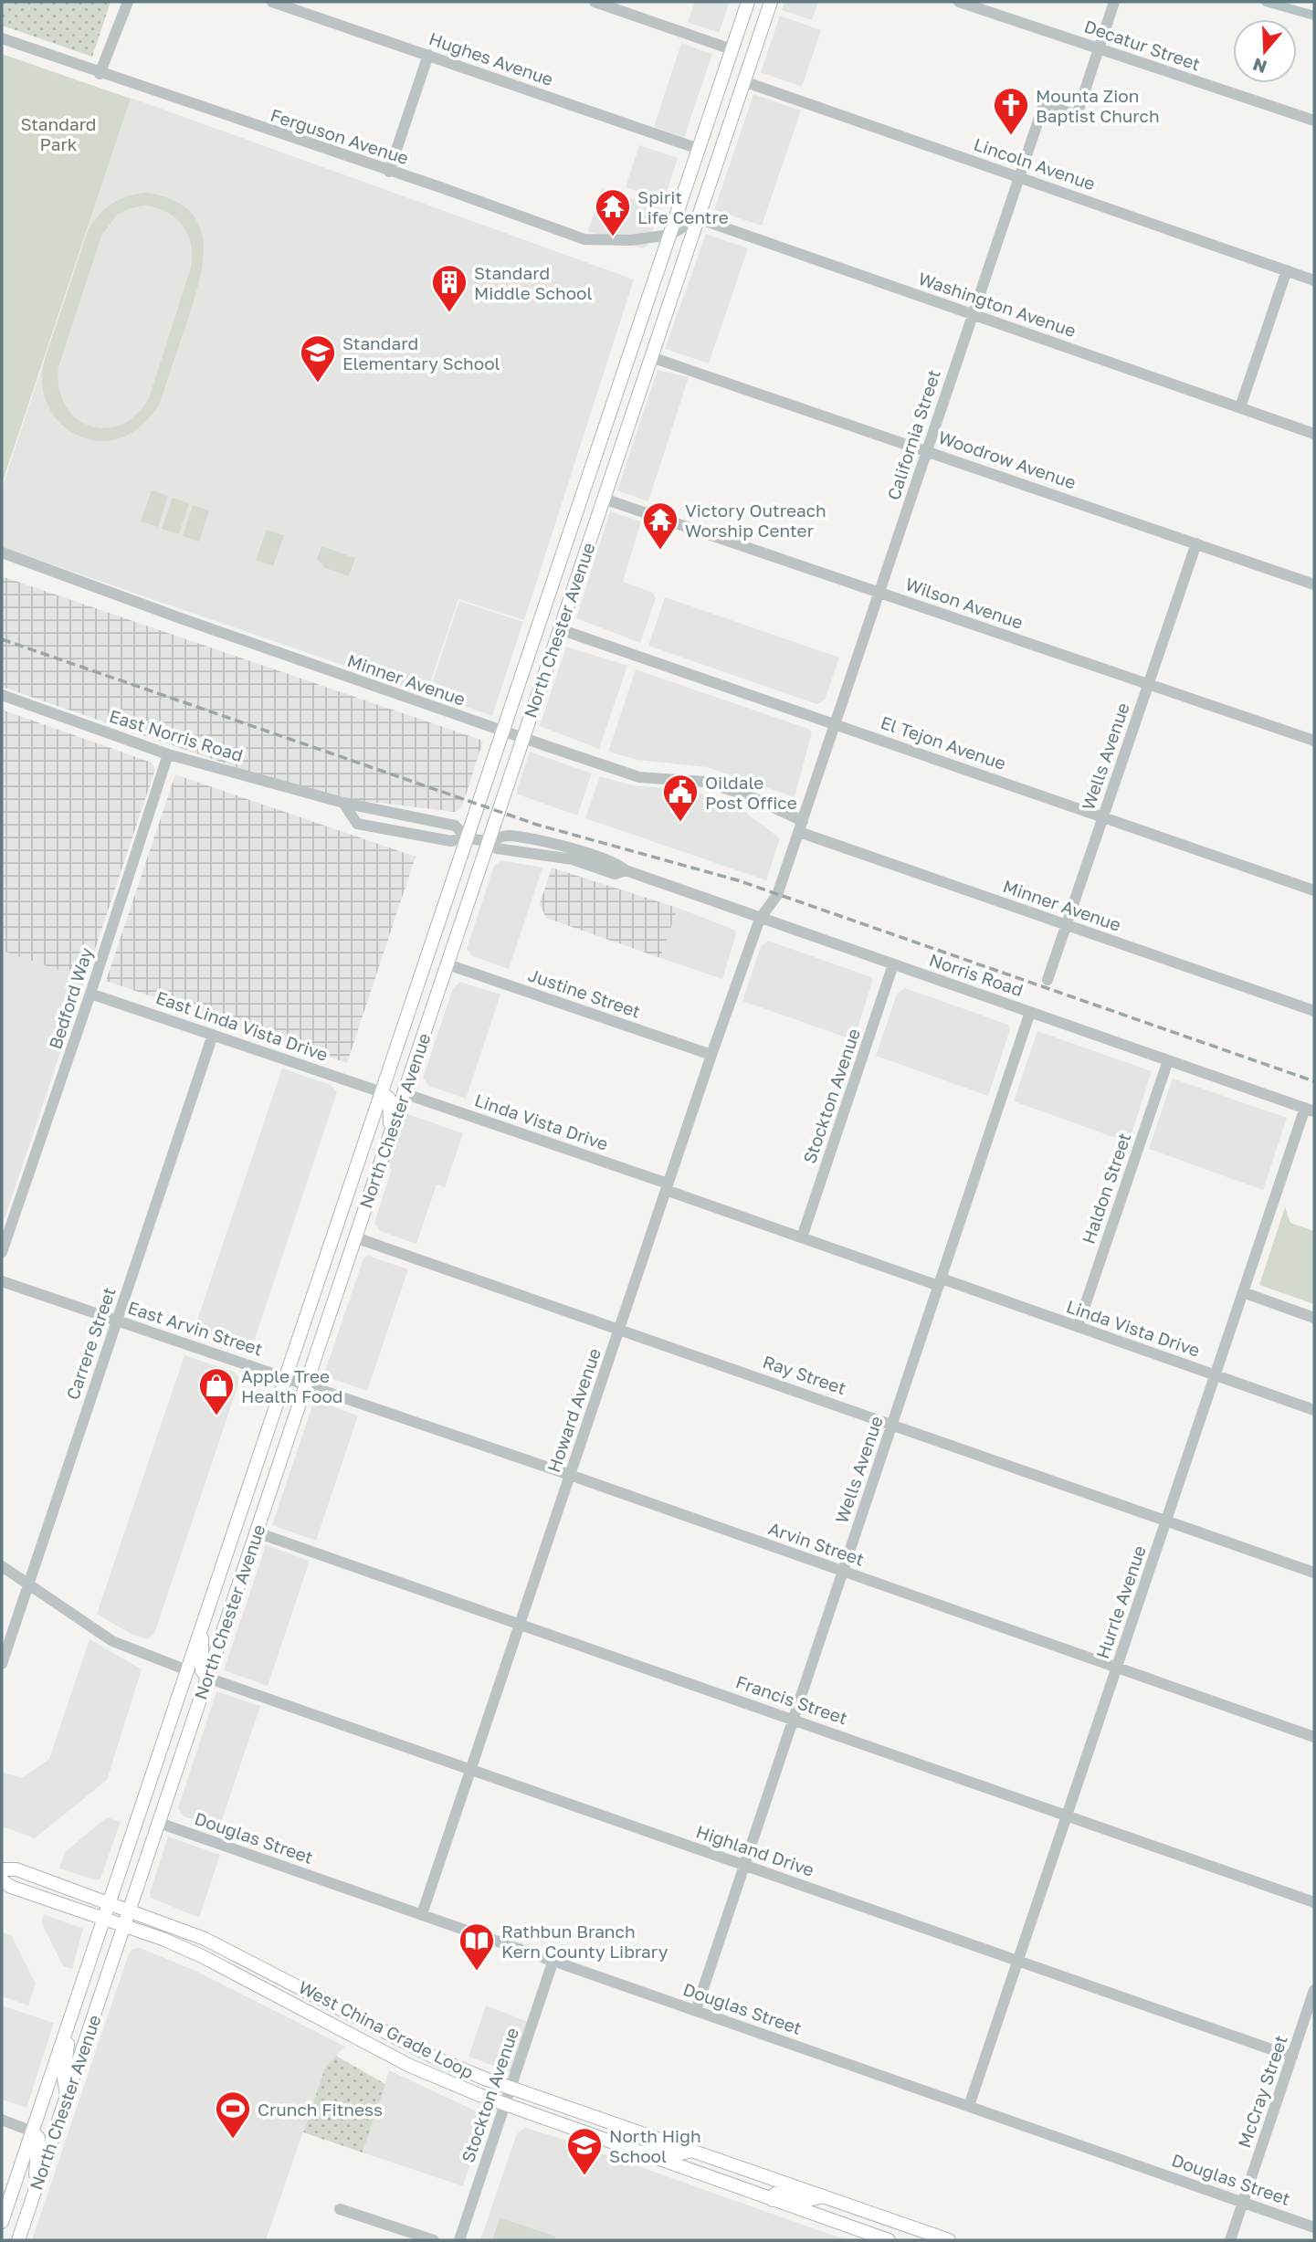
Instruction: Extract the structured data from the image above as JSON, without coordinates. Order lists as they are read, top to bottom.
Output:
{
  "streets": {
    "main road": ["North Chester Avenue", "West China Grade Loop"],
    "street": [
      "Decatur Street",
      "Hughes Avenue",
      "Ferguson Avenue",
      "Lincoln Avenue",
      "Washington Avenue",
      "California Street",
      "Woodrow Avenue",
      "Wilson Avenue",
      "Minner Avenue",
      "East Norris Road",
      "El Tejon Avenue",
      "Wells Avenue",
      "Norris Road",
      "Justine Street",
      "Bedford Way",
      "East Linda Vista Drive",
      "Stockton Avenue",
      "Linda Vista Drive",
      "Haldon Street",
      "East Arvin Street",
      "Carrere Street",
      "Ray Street",
      "Howard Avenue",
      "Arvin Street",
      "Hurrle Avenue",
      "Francis Street",
      "Douglas Street",
      "Highland Drive",
      "McCray Street"
    ]
  },
  "crossings": [
    ["Decatur Street", "California Street"],
    ["Hughes Avenue", "North Chester Avenue"],
    ["Ferguson Avenue", "North Chester Avenue"],
    ["Lincoln Avenue", "California Street"],
    ["Lincoln Avenue", "North Chester Avenue"],
    ["Washington Avenue", "California Street"],
    ["Washington Avenue", "North Chester Avenue"],
    ["California Street", "Woodrow Avenue"],
    ["California Street", "Wilson Avenue"],
    ["California Street", "Minner Avenue"],
    ["California Street", "El Tejon Avenue"],
    ["California Street", "Norris Road"],
    ["California Street", "Howard Avenue"],
    ["Woodrow Avenue", "North Chester Avenue"],
    ["Woodrow Avenue", "Wells Avenue"],
    ["Wilson Avenue", "North Chester Avenue"],
    ["Wilson Avenue", "Wells Avenue"],
    ["North Chester Avenue", "Minner Avenue"],
    ["North Chester Avenue", "East Norris Road"],
    ["North Chester Avenue", "El Tejon Avenue"],
    ["North Chester Avenue", "Norris Road"],
    ["North Chester Avenue", "Justine Street"],
    ["North Chester Avenue", "East Linda Vista Drive"],
    ["North Chester Avenue", "Linda Vista Drive"],
    ["North Chester Avenue", "East Arvin Street"],
    ["North Chester Avenue", "Ray Street"],
    ["North Chester Avenue", "Arvin Street"],
    ["North Chester Avenue", "Francis Street"],
    ["North Chester Avenue", "Douglas Street"],
    ["North Chester Avenue", "Highland Drive"],
    ["North Chester Avenue", "West China Grade Loop"],
    ["Minner Avenue", "Wells Avenue"],
    ["East Norris Road", "Norris Road"],
    ["East Norris Road", "Bedford Way"],
    ["El Tejon Avenue", "Wells Avenue"],
    ["Wells Avenue", "Norris Road"],
    ["Wells Avenue", "Linda Vista Drive"],
    ["Wells Avenue", "Ray Street"],
    ["Wells Avenue", "Arvin Street"],
    ["Wells Avenue", "Francis Street"],
    ["Wells Avenue", "Douglas Street"],
    ["Wells Avenue", "Highland Drive"],
    ["Norris Road", "Stockton Avenue"],
    ["Norris Road", "Haldon Street"],
    ["Norris Road", "Howard Avenue"],
    ["Norris Road", "Hurrle Avenue"],
    ["Justine Street", "Howard Avenue"],
    ["Bedford Way", "East Linda Vista Drive"],
    ["East Linda Vista Drive", "Carrere Street"],
    ["Stockton Avenue", "Linda Vista Drive"],
    ["Stockton Avenue", "Douglas Street"],
    ["Stockton Avenue", "West China Grade Loop"],
    ["Linda Vista Drive", "Haldon Street"],
    ["Linda Vista Drive", "Howard Avenue"],
    ["Linda Vista Drive", "Hurrle Avenue"],
    ["East Arvin Street", "Carrere Street"],
    ["East Arvin Street", "Arvin Street"],
    ["Ray Street", "Howard Avenue"],
    ["Ray Street", "Hurrle Avenue"],
    ["Howard Avenue", "Arvin Street"],
    ["Howard Avenue", "Francis Street"],
    ["Howard Avenue", "Douglas Street"],
    ["Howard Avenue", "Highland Drive"],
    ["Arvin Street", "Hurrle Avenue"],
    ["Hurrle Avenue", "Francis Street"],
    ["Hurrle Avenue", "Douglas Street"],
    ["Hurrle Avenue", "Highland Drive"],
    ["Douglas Street", "McCray Street"],
    ["Highland Drive", "McCray Street"]
  ],
  "parks": ["Standard Park"],
  "places": {
    "church": ["Mounta Zion Baptist Church"],
    "temple": ["Spirit Life Centre", "Victory Outreach Worship Center"],
    "building": ["Standard Middle School"],
    "school or university": ["Standard Elementary School", "North High School"],
    "public building": ["Oildale Post Office"],
    "shop": ["Apple Tree Health Food"],
    "library": ["Rathbun Branch Kern County Library"],
    "sports": ["Crunch Fitness"]
  },
  "north": "bottom"
}
